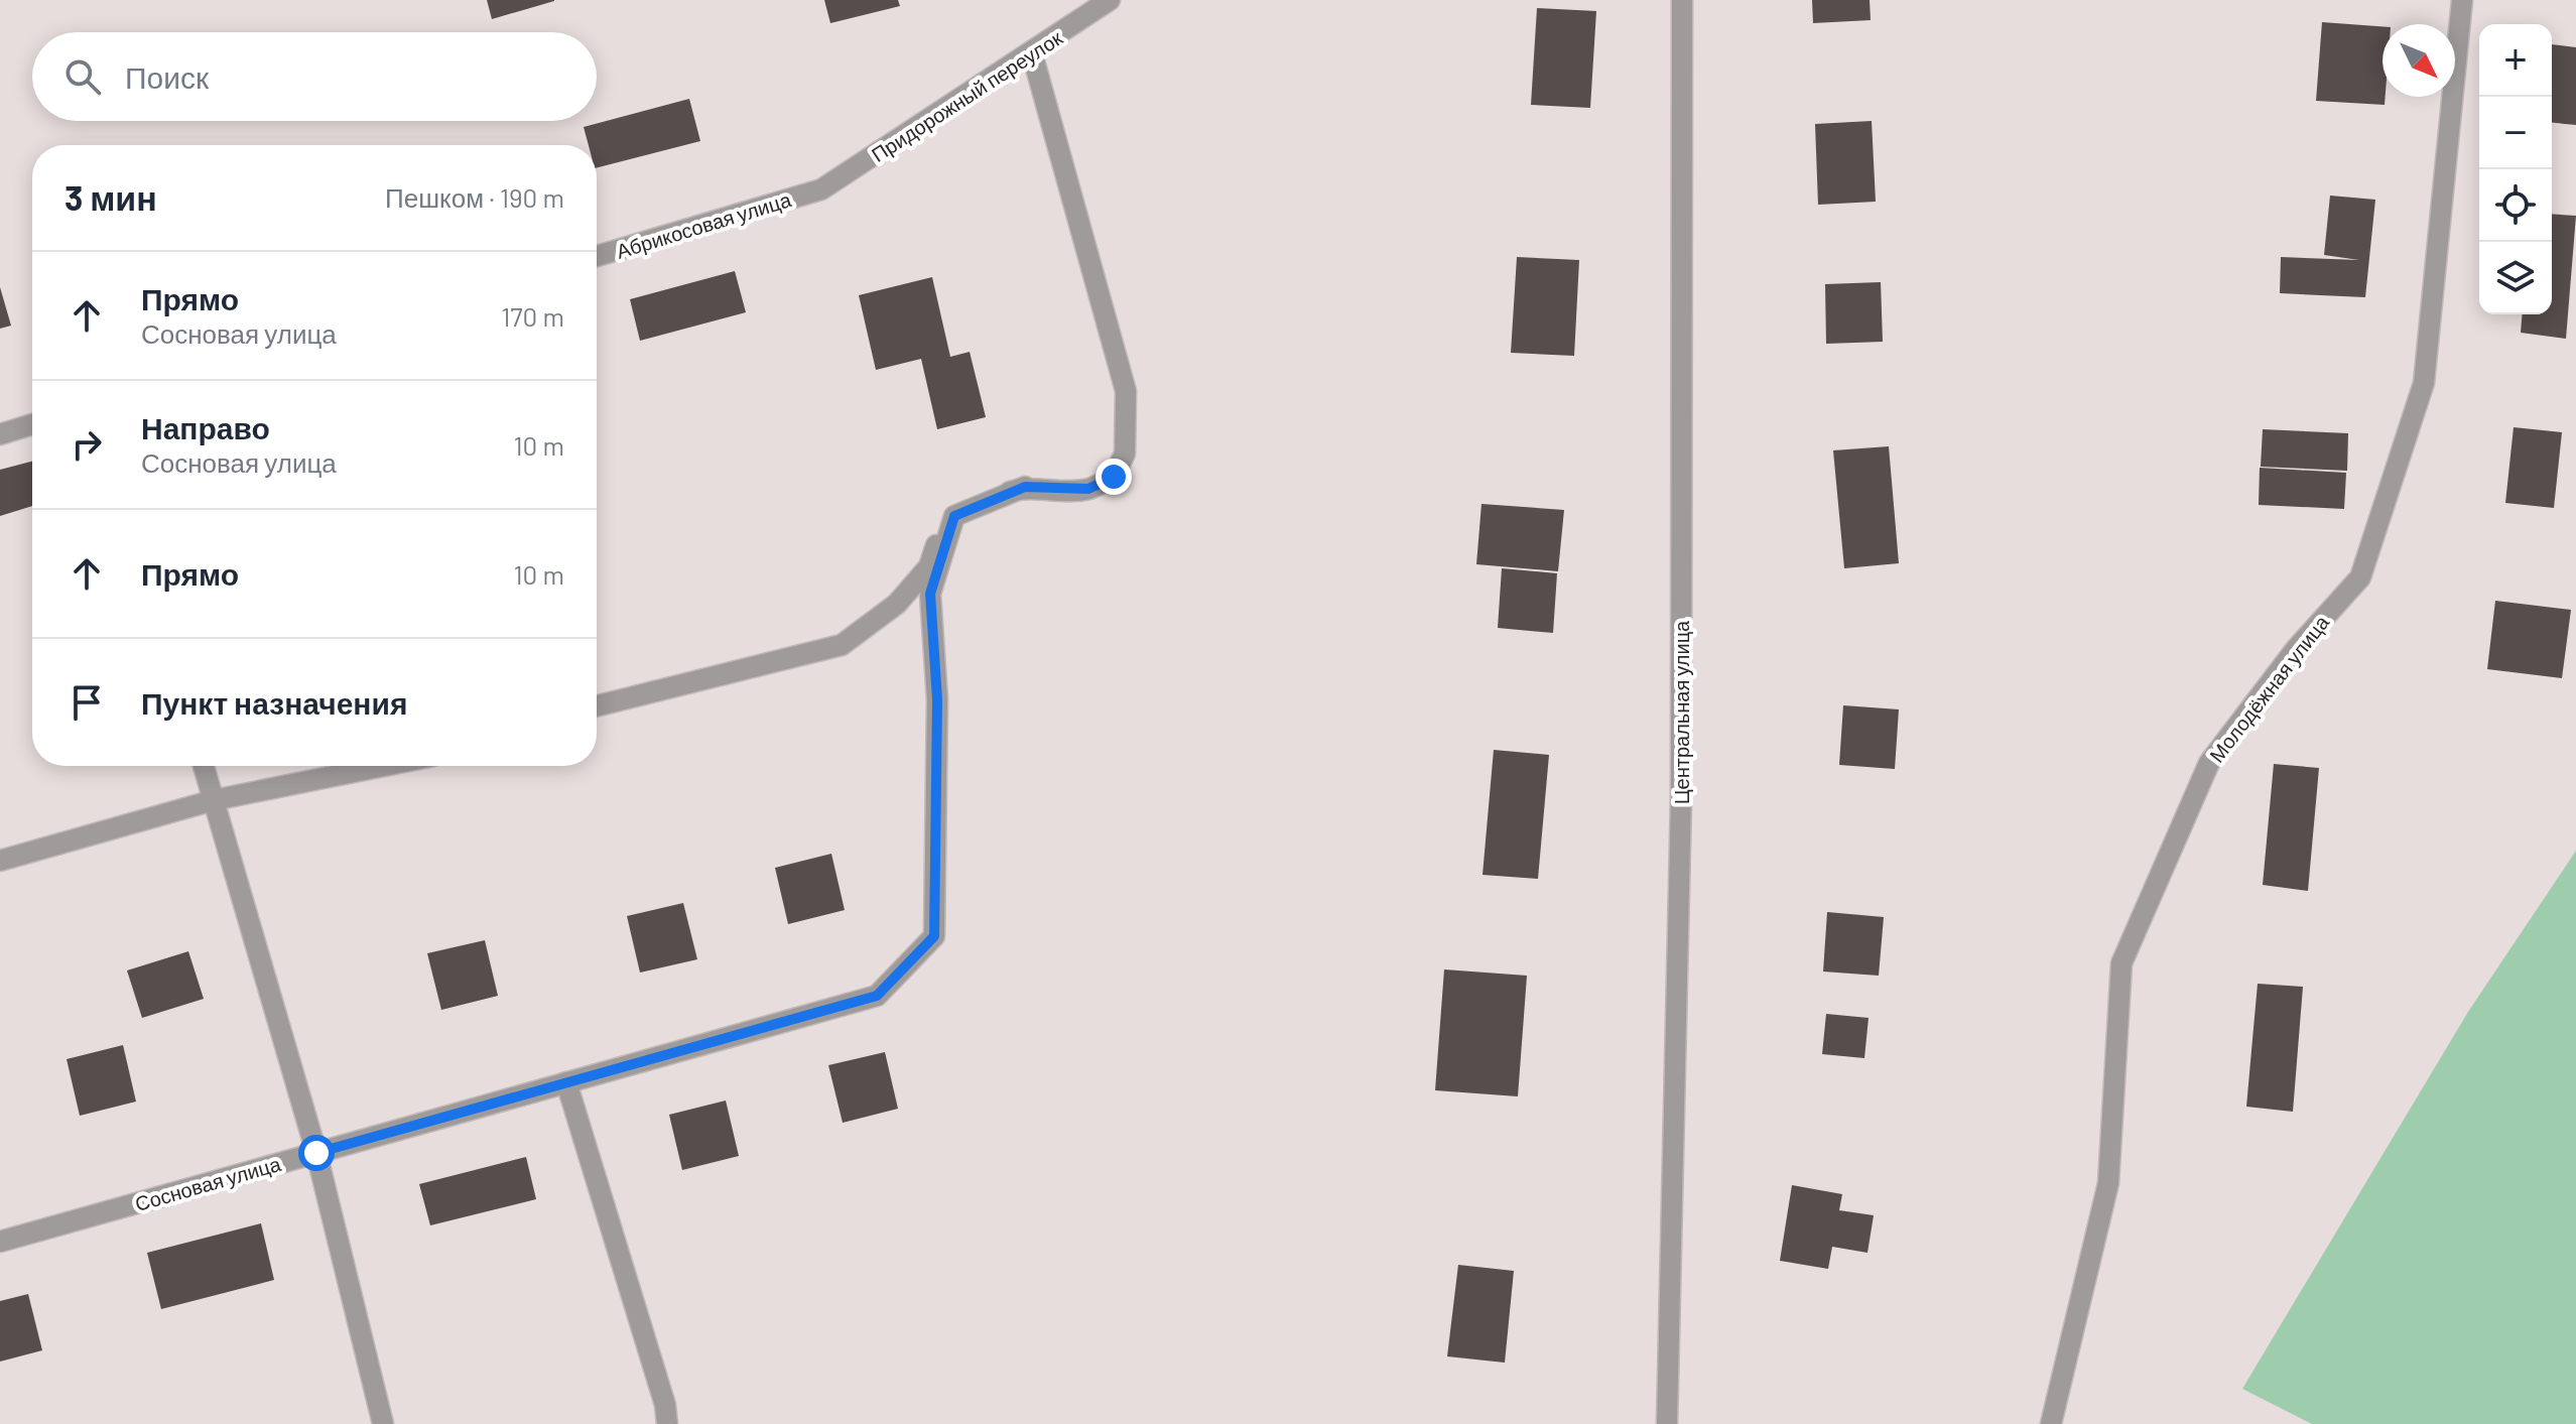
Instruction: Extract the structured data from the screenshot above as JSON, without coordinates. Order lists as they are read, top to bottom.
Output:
{
  "streets": {
    "street": [
      "Придорожный переулок",
      "Абрикосовая улица",
      "Молодёжная улица",
      "Центральная улица",
      "Сосновая улица"
    ]
  },
  "crossings": [
    ["Придорожный переулок", "Абрикосовая улица"]
  ],
  "north": "bottom right",
  "page": {
    "map_buttons": ["+", "−"],
    "search": "Поиск",
    "heading": ["3 мин", "Пешком · 190 m"],
    "list": [
      ["Прямо", "Сосновая улица", "170 m"],
      ["Направо", "Сосновая улица", "10 m"],
      ["Прямо", "10 m"],
      "Пункт назначения"
    ]
  }
}
